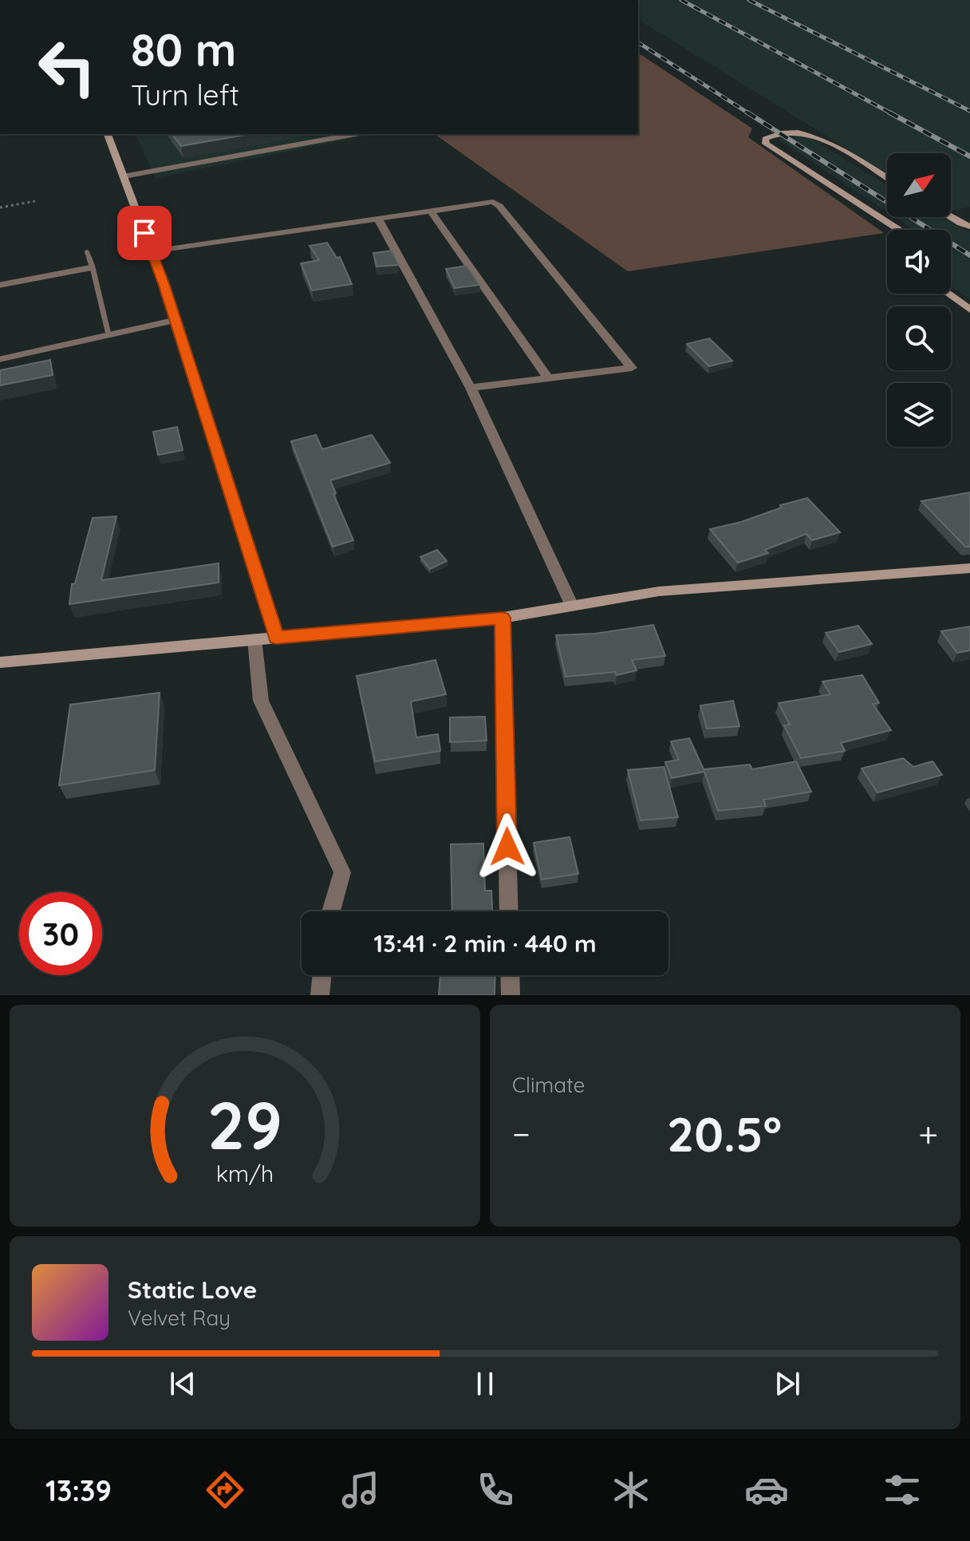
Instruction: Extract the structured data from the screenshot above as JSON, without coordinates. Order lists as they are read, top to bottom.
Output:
{
  "north": "top right",
  "page": {
    "turn": ["80 m", "Turn left"],
    "limit": "30",
    "trip": "13:41 · 2 min · 440 m",
    "tile": "Climate",
    "heat": ["−", "20.5°", "+"],
    "song": ["Static Love", "Velvet Ray"],
    "tabs": "13:39",
    "gauge": ["29", "km/h"]
  }
}
